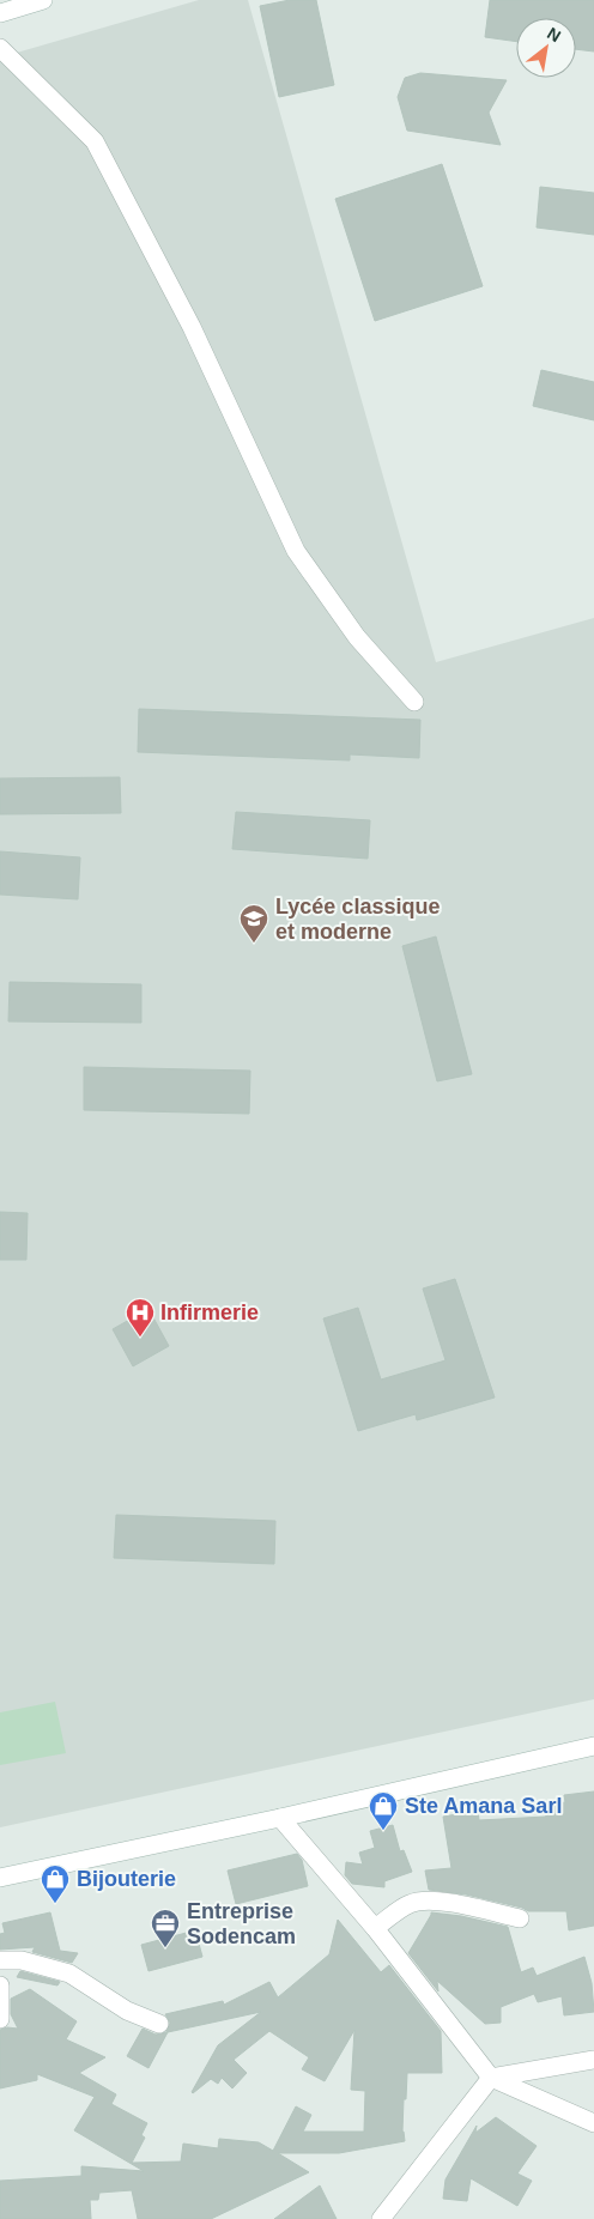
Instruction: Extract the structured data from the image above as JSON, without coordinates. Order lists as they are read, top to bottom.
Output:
{
  "places": {
    "school or university": ["Lycée classique et moderne"],
    "hospital": ["Infirmerie"],
    "shop": ["Ste Amana Sarl", "Bijouterie"],
    "office": ["Entreprise Sodencam"]
  },
  "north": "top right"
}
